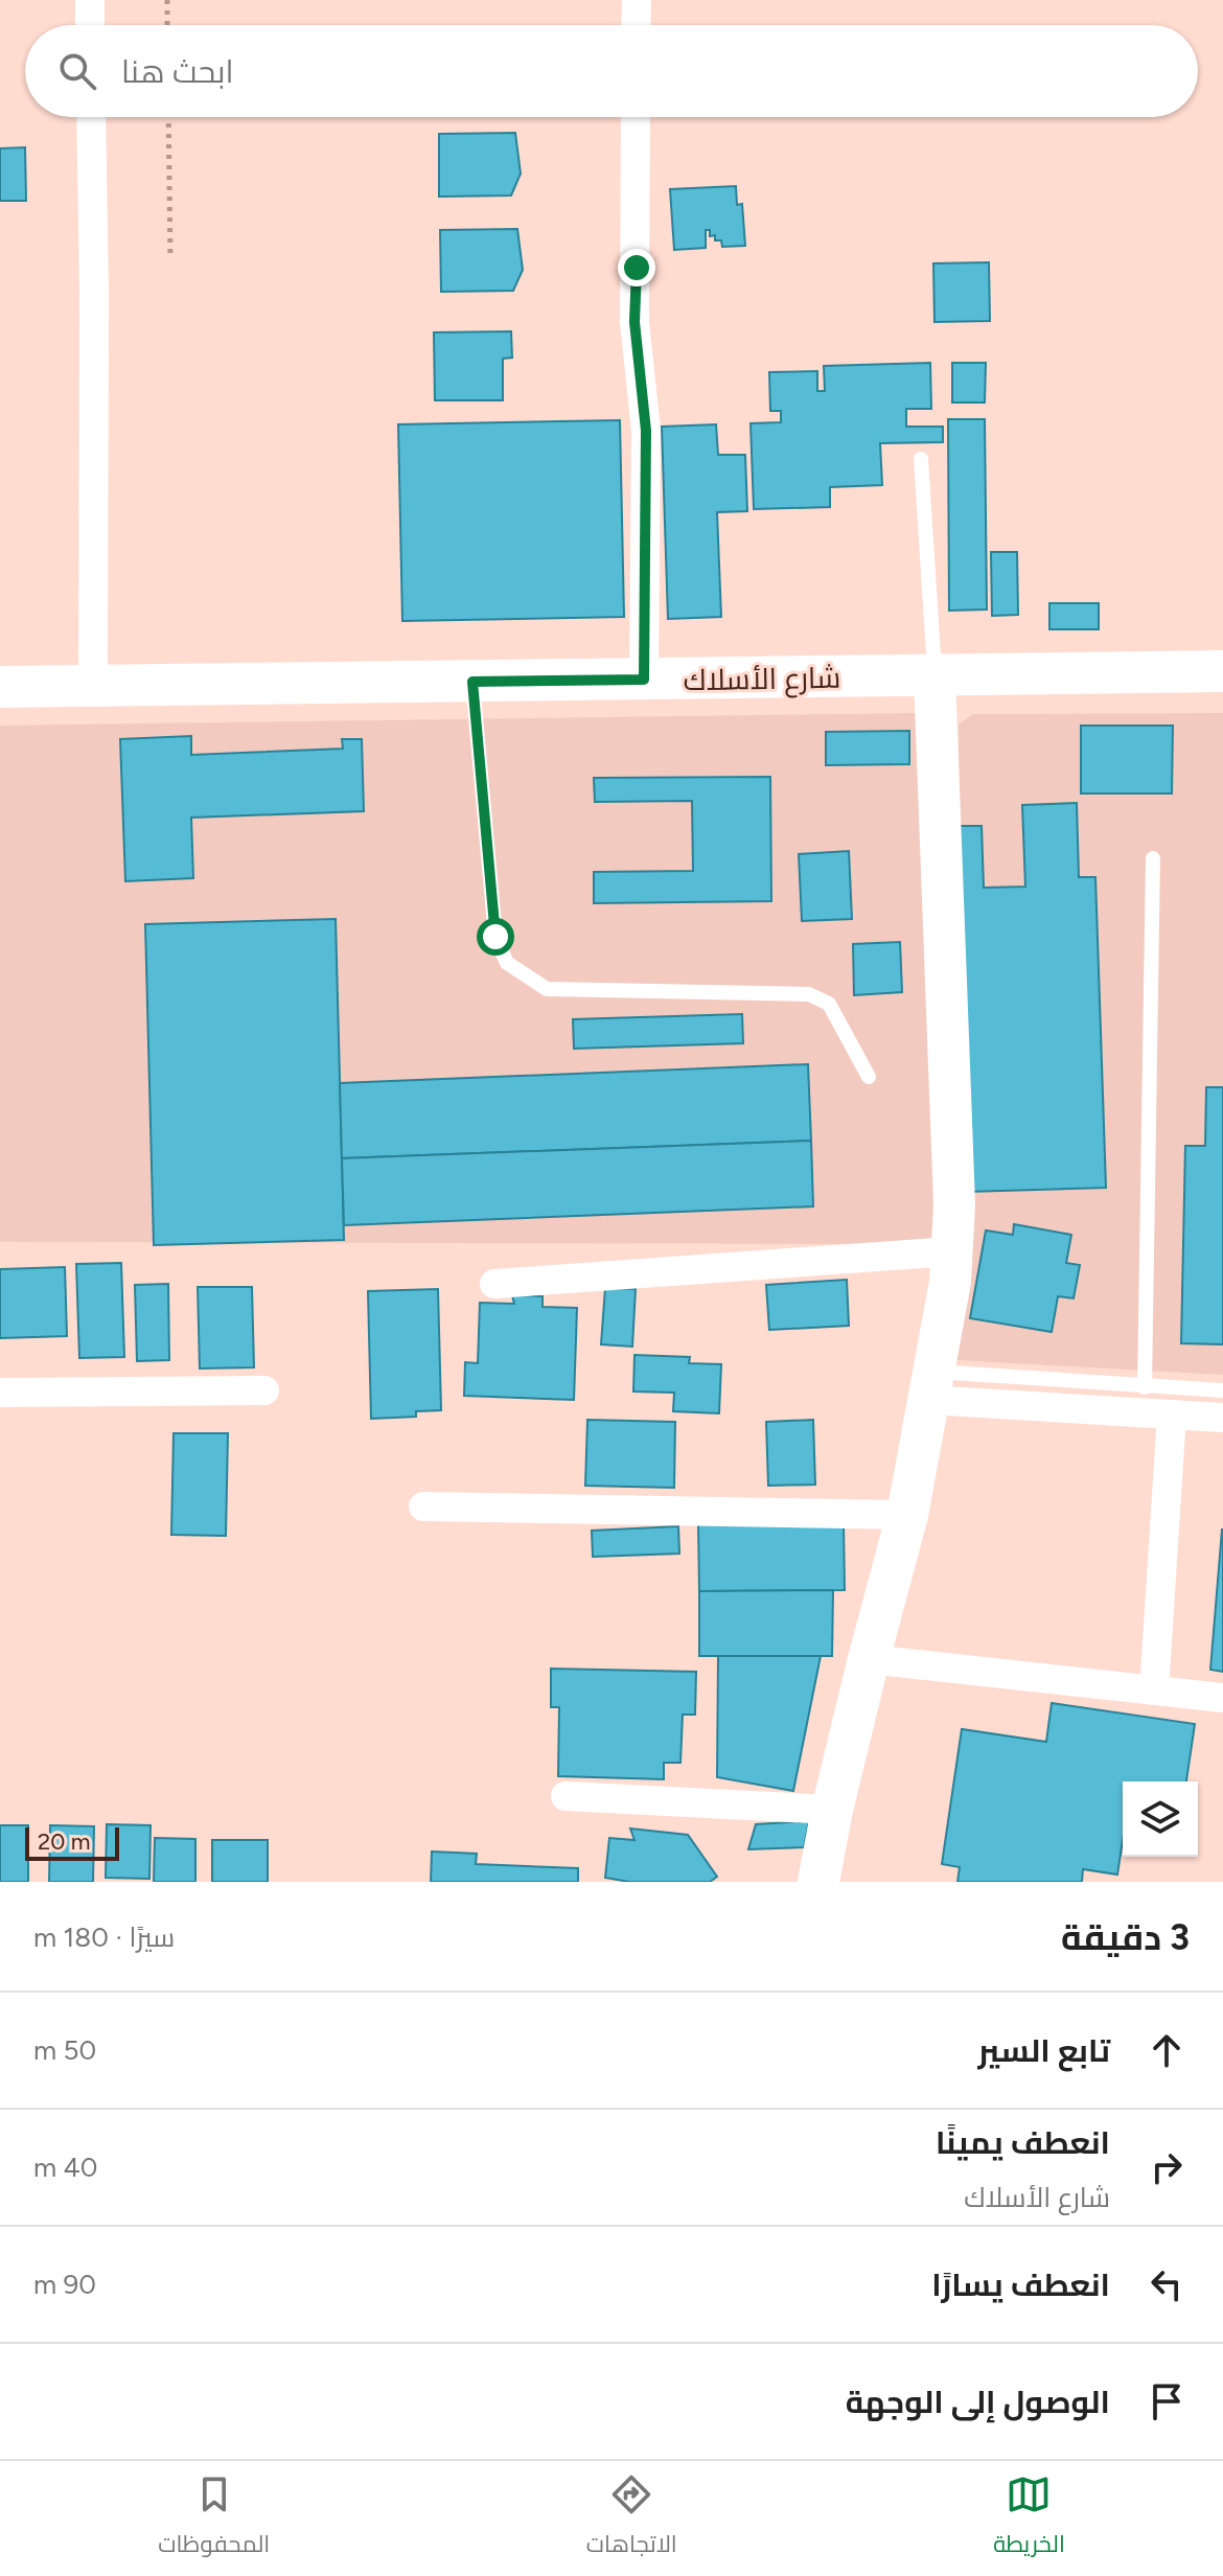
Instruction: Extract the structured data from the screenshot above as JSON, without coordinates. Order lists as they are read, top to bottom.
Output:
{
  "streets": {
    "street": ["شارع الأسلاك"]
  },
  "scale_bar": "20 m",
  "page": {
    "search": "ابحث هنا",
    "scale": "20 m",
    "heading": ["3 دقيقة", "سيرًا · 180 m"],
    "list": [
      ["تابع السير", "50 m"],
      ["انعطف يمينًا", "شارع الأسلاك", "40 m"],
      ["انعطف يسارًا", "90 m"],
      "الوصول إلى الوجهة"
    ],
    "nav": ["الخريطة", "الاتجاهات", "المحفوظات"]
  }
}
